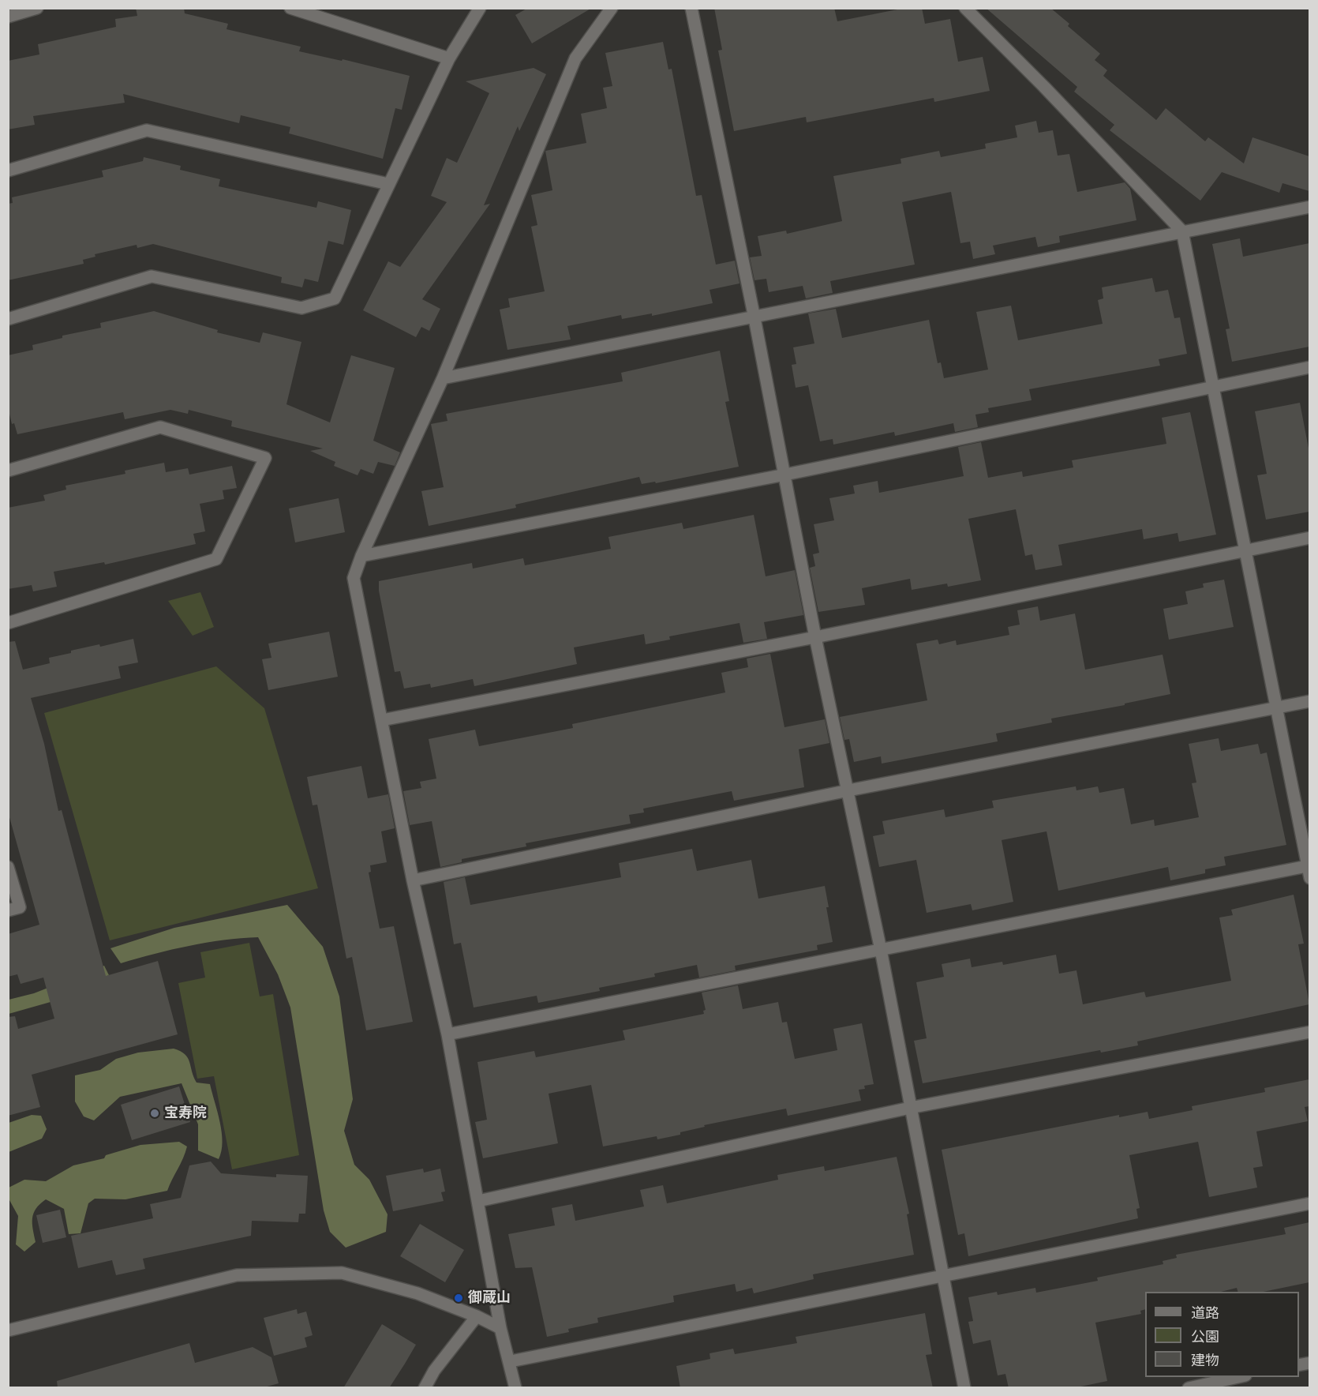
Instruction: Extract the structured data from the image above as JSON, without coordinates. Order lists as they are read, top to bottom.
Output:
{
  "places": ["宝寿院", "御蔵山"],
  "legend": ["道路", "公園", "建物"]
}
